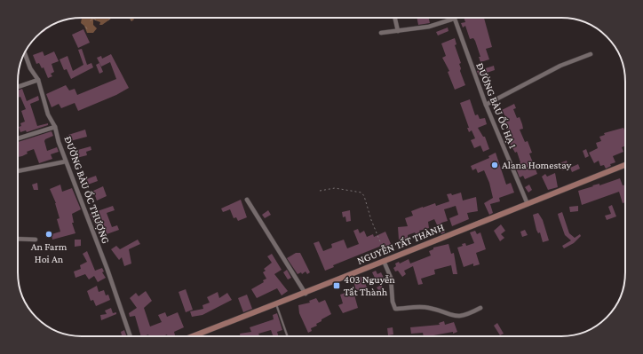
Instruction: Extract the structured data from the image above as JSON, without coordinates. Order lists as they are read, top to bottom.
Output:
{
  "streets": {
    "main road": ["NGUYỄN TẤT THÀNH"],
    "street": ["ĐƯỜNG BÀU ỐC HẠ 1", "ĐƯỜNG BÀU ỐC THƯỢNG"]
  },
  "crossings": [
    ["ĐƯỜNG BÀU ỐC HẠ 1", "NGUYỄN TẤT THÀNH"]
  ],
  "places": {
    "other": ["Alana Homestay", "An Farm Hoi An"],
    "transit": ["403 Nguyễn Tất Thành"]
  }
}
